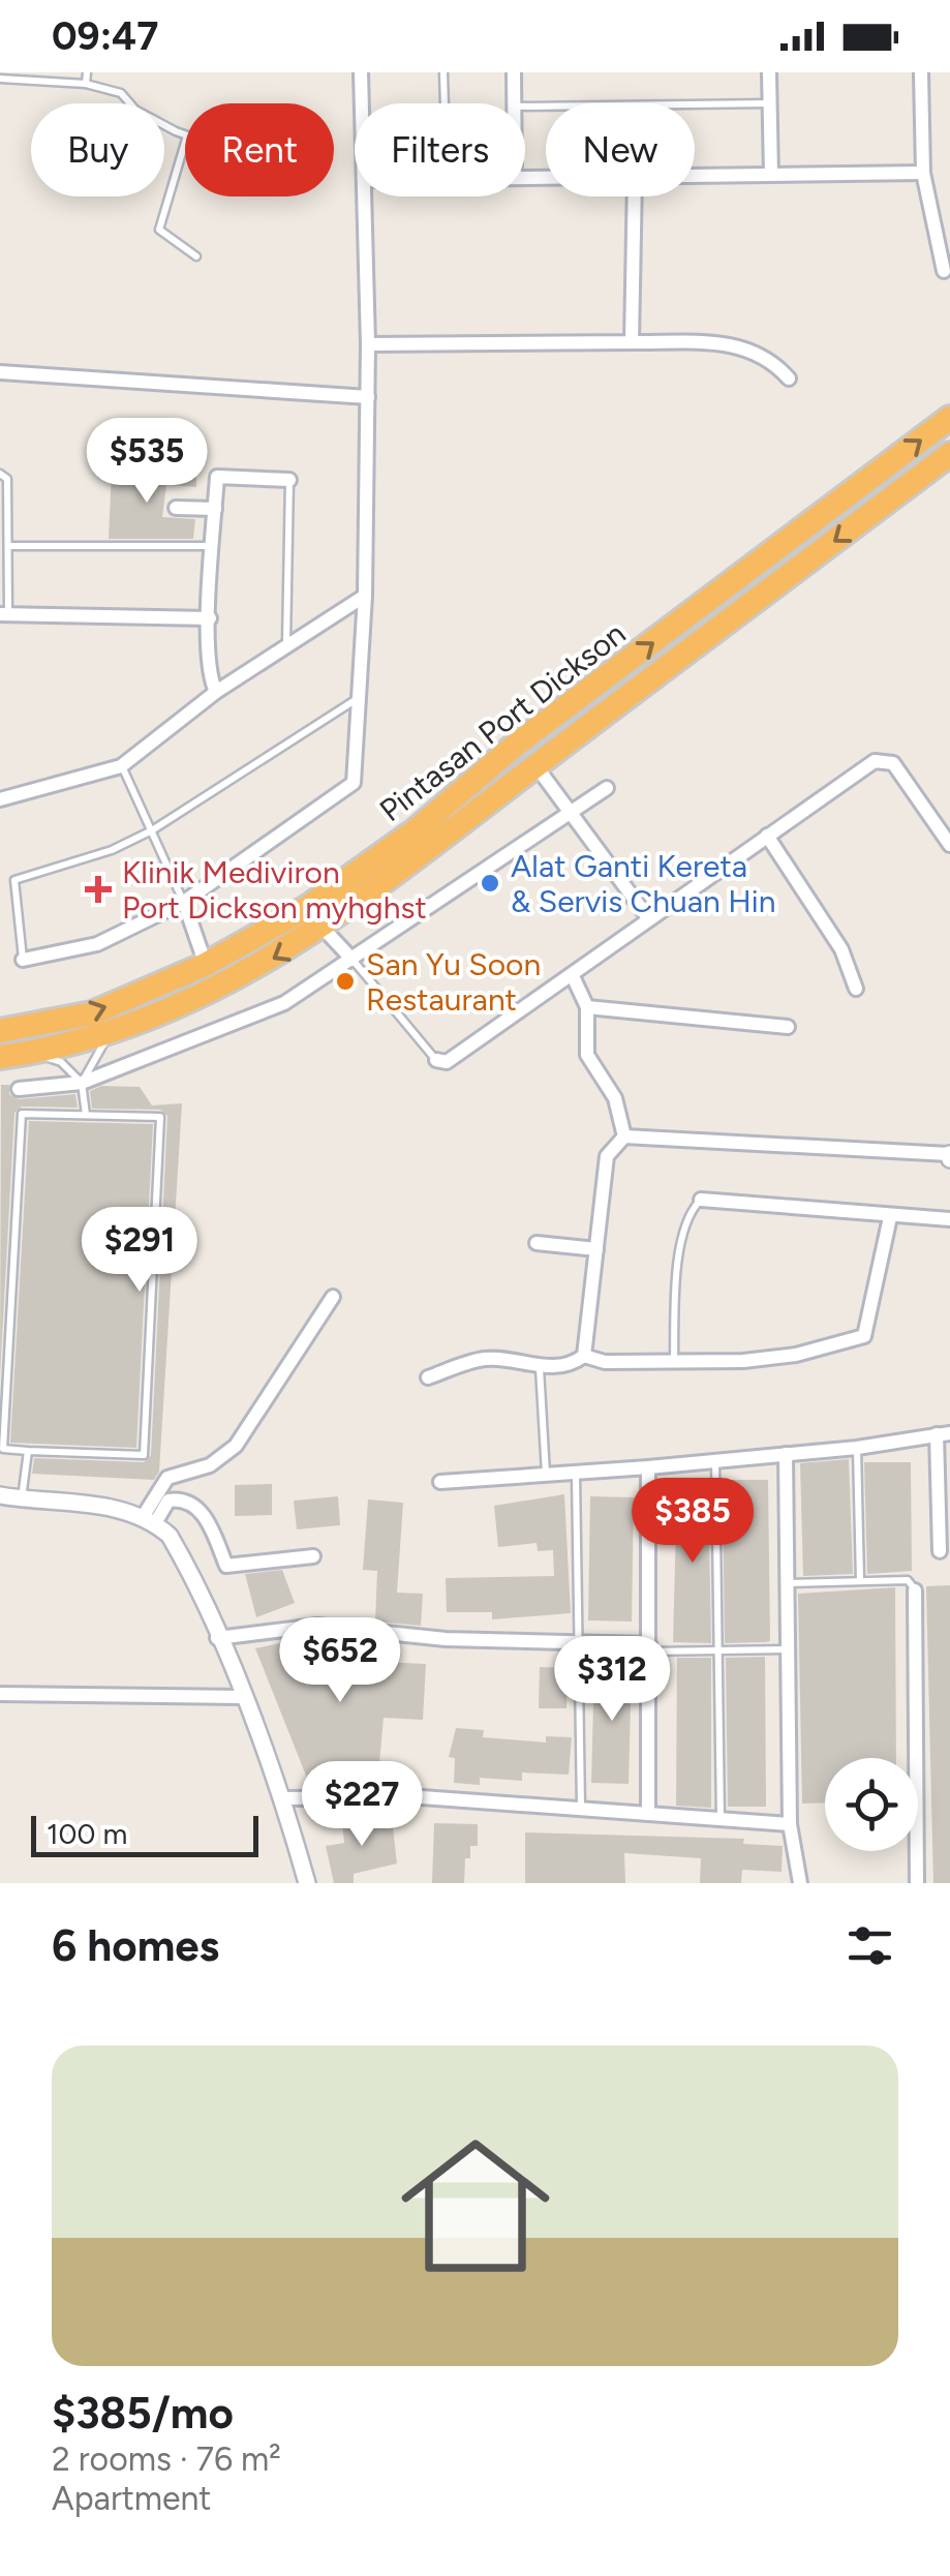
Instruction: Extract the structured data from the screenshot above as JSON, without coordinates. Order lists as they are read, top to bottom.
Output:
{
  "streets": {
    "highway": ["Pintasan Port Dickson"]
  },
  "places": {
    "other": ["Alat Ganti Kereta & Servis Chuan Hin", "San Yu Soon Restaurant"],
    "health": ["Klinik Mediviron Port Dickson myhghst"]
  },
  "scale_bar": "100 m",
  "page": {
    "status": "09:47",
    "chip": [
      "Buy",
      "Rent",
      "Filters",
      "New"
    ],
    "price": [
      "$535",
      "$291",
      "$385",
      "$652",
      "$312",
      "$227"
    ],
    "scale": "100 m",
    "heading": "6 homes",
    "list": [
      {
        "name": "$385/mo",
        "note": "2 rooms · 76 m² · Apartment"
      }
    ]
  }
}
